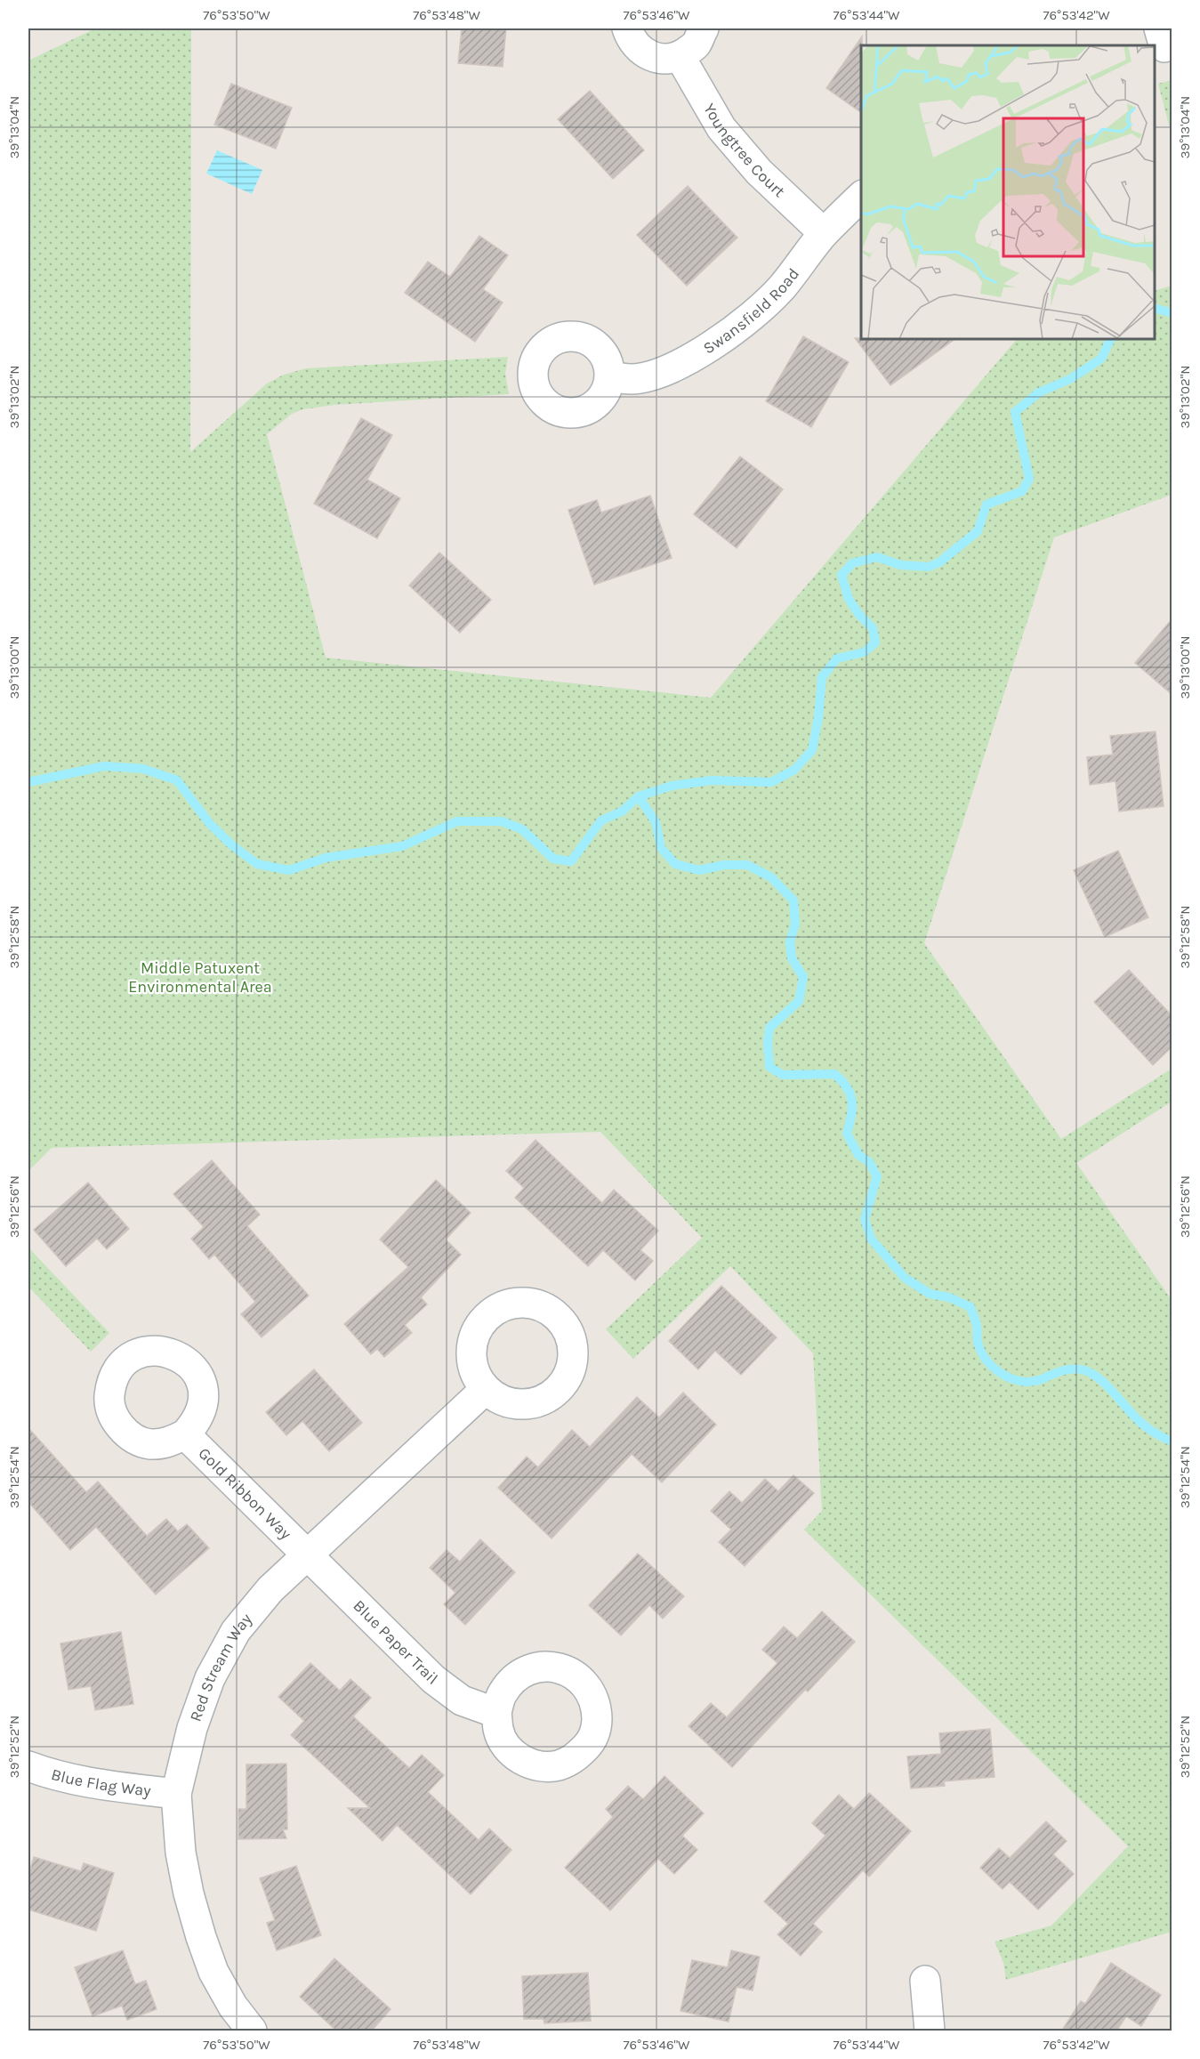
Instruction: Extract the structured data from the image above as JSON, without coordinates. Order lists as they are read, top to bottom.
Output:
{
  "streets": {
    "street": [
      "Youngtree Court",
      "Swansfield Road",
      "Gold Ribbon Way",
      "Blue Paper Trail",
      "Red Stream Way",
      "Blue Flag Way"
    ]
  },
  "crossings": [
    ["Youngtree Court", "Swansfield Road"],
    ["Gold Ribbon Way", "Blue Paper Trail"],
    ["Gold Ribbon Way", "Red Stream Way"],
    ["Blue Paper Trail", "Red Stream Way"],
    ["Red Stream Way", "Blue Flag Way"]
  ],
  "parks": ["Middle Patuxent Environmental Area"],
  "coordinates": [
    "76°53'50\"W",
    "76°53'48\"W",
    "76°53'46\"W",
    "76°53'44\"W",
    "76°53'42\"W",
    "39°13'04\"N",
    "39°13'02\"N",
    "39°13'00\"N",
    "39°12'58\"N",
    "39°12'56\"N",
    "39°12'54\"N",
    "39°12'52\"N"
  ]
}
